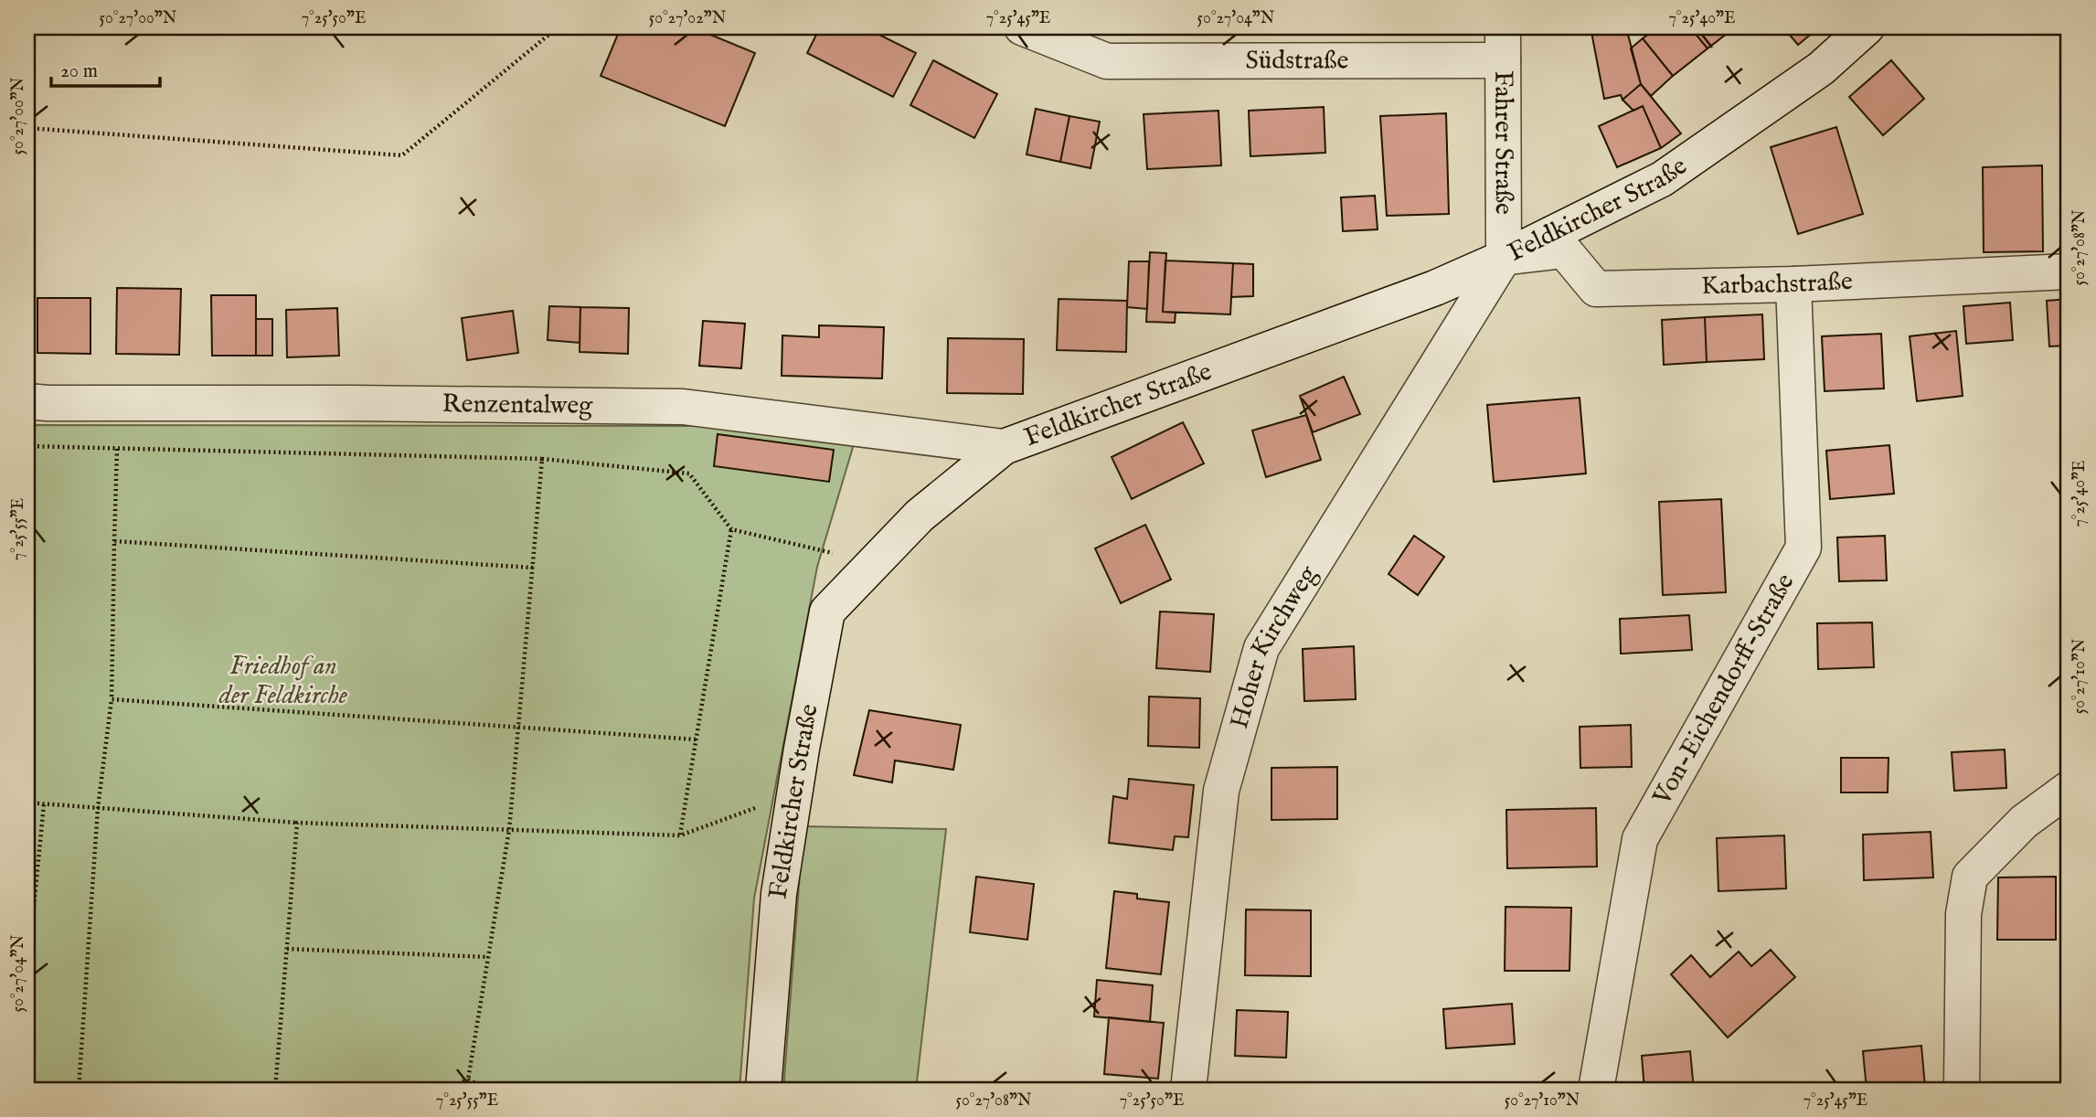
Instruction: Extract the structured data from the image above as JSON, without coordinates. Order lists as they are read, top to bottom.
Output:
{
  "streets": {
    "street": [
      "Südstraße",
      "Fahrer Straße",
      "Feldkircher Straße",
      "Karbachstraße",
      "Renzentalweg",
      "Hoher Kirchweg",
      "Von-Eichendorff-Straße"
    ]
  },
  "crossings": [
    ["Südstraße", "Fahrer Straße"],
    ["Fahrer Straße", "Feldkircher Straße"],
    ["Fahrer Straße", "Karbachstraße"],
    ["Fahrer Straße", "Hoher Kirchweg"],
    ["Feldkircher Straße", "Karbachstraße"],
    ["Feldkircher Straße", "Renzentalweg"],
    ["Feldkircher Straße", "Hoher Kirchweg"],
    ["Karbachstraße", "Hoher Kirchweg"],
    ["Karbachstraße", "Von-Eichendorff-Straße"]
  ],
  "parks": ["Friedhof an der Feldkirche"],
  "scale_bar": "20 m",
  "coordinates": [
    "50°27'00\"N",
    "7°25'50\"E",
    "50°27'02\"N",
    "7°25'45\"E",
    "50°27'04\"N",
    "7°25'40\"E",
    "50°27'08\"N",
    "7°25'55\"E",
    "50°27'10\"N"
  ]
}
